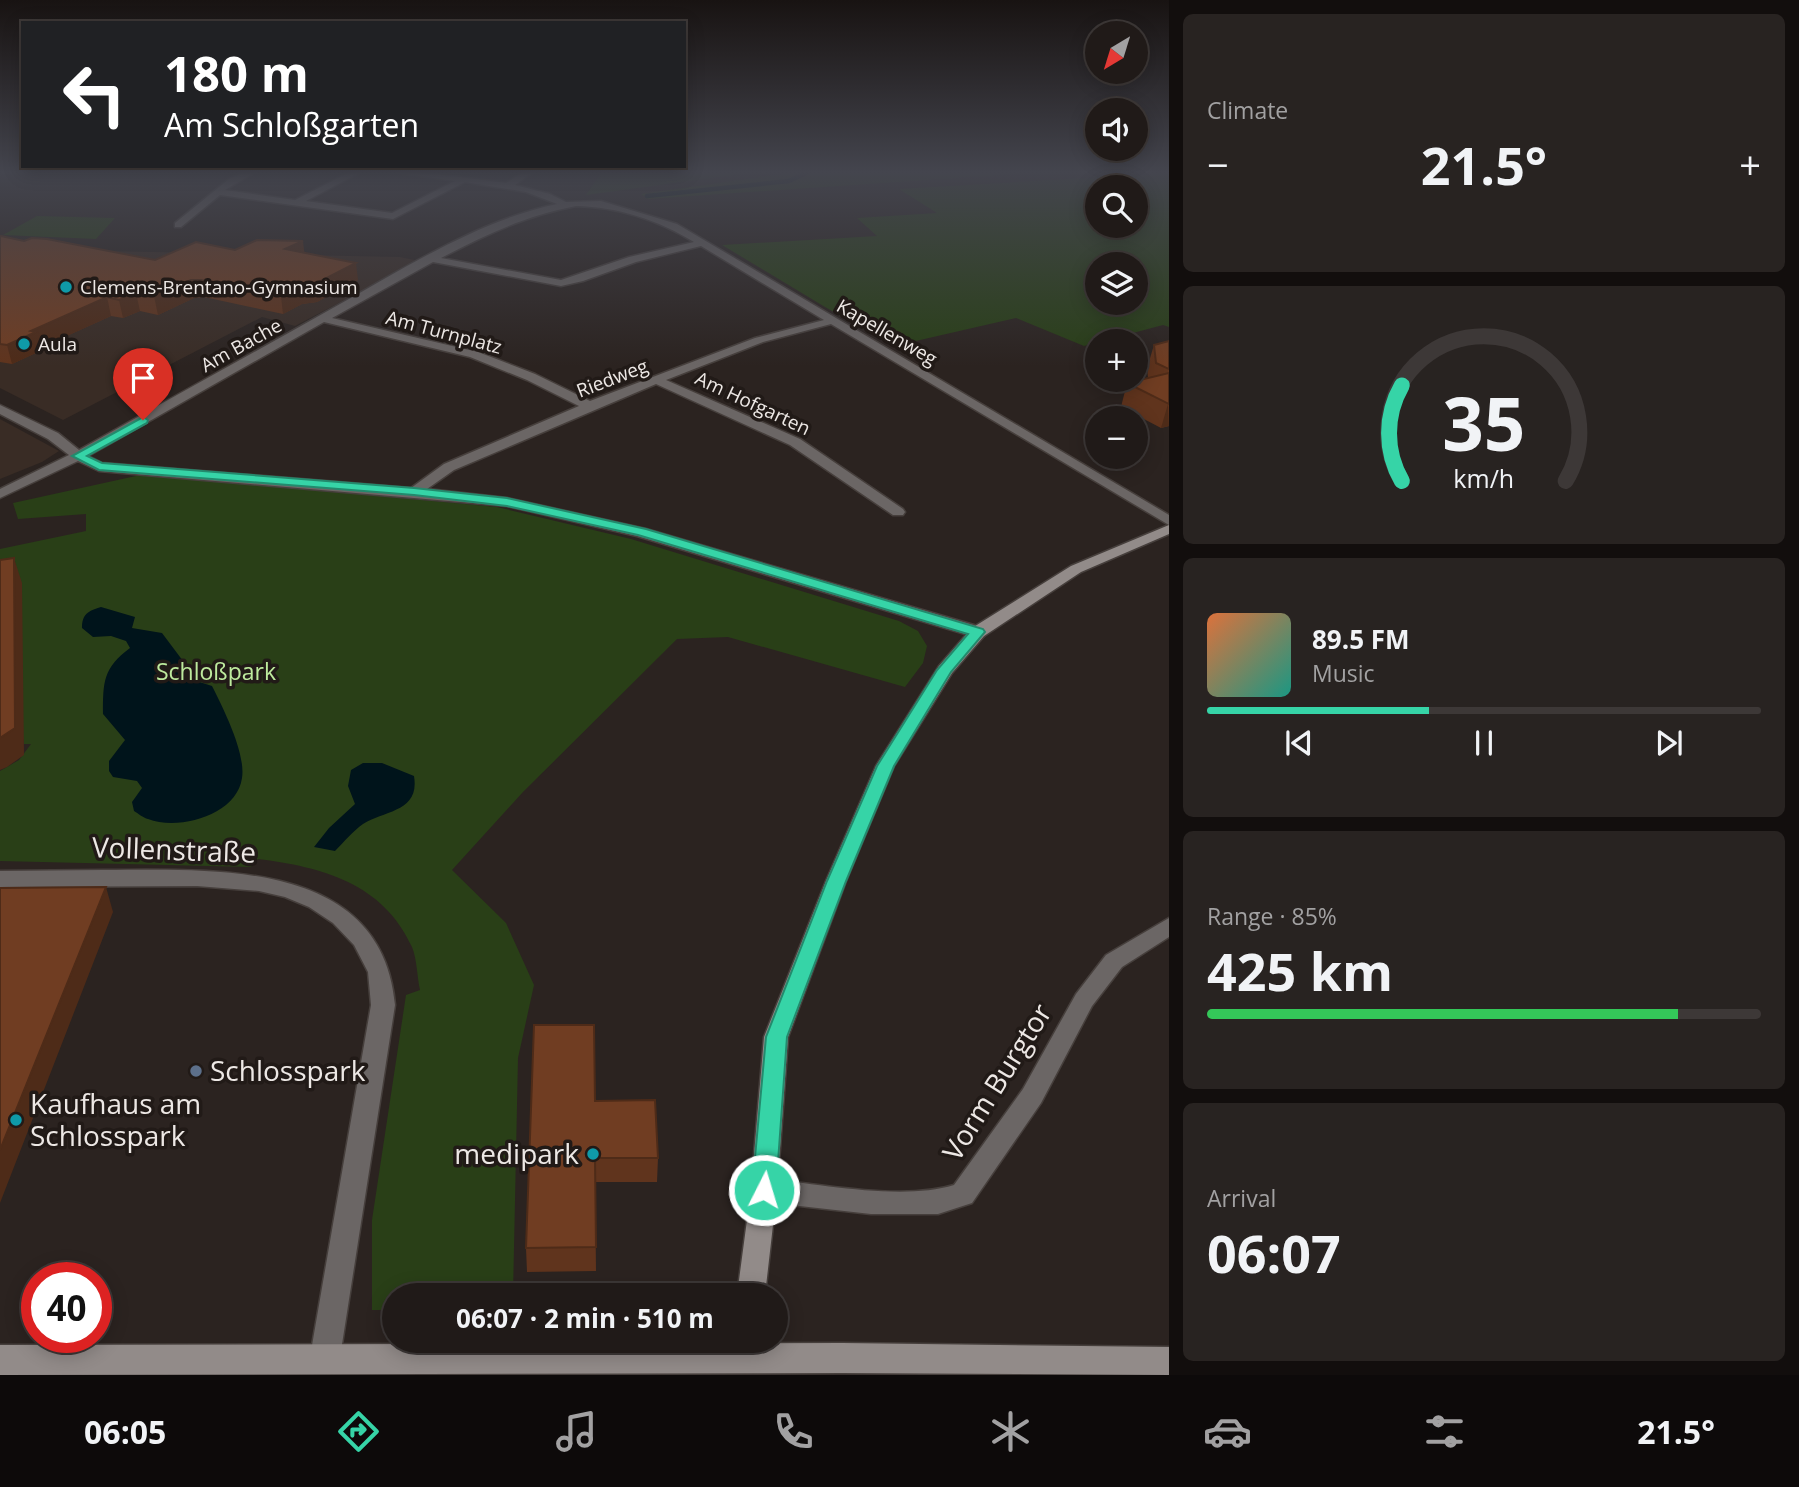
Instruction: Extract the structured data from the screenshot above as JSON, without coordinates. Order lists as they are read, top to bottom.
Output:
{
  "streets": {
    "street": [
      "Am Turnplatz",
      "Kapellenweg",
      "Am Bache",
      "Riedweg",
      "Am Hofgarten",
      "Vollenstraße",
      "Vorm Burgtor"
    ]
  },
  "crossings": [
    ["Am Turnplatz", "Am Bache"],
    ["Am Turnplatz", "Riedweg"],
    ["Kapellenweg", "Riedweg"],
    ["Riedweg", "Am Hofgarten"]
  ],
  "parks": ["Schloßpark"],
  "places": [
    "Clemens-Brentano-Gymnasium",
    "Aula",
    "Schlosspark",
    "Kaufhaus am Schlosspark",
    "medipark"
  ],
  "north": "bottom left",
  "page": {
    "tile": [
      "Climate",
      ["Range · 85%", "425 km"],
      ["Arrival", "06:07"]
    ],
    "map_buttons": ["+", "−"],
    "turn": ["180 m", "Am Schloßgarten"],
    "heat": ["−", "21.5°", "+"],
    "song": ["89.5 FM", "Music"],
    "limit": "40",
    "trip": "06:07 · 2 min · 510 m",
    "tabs": ["06:05", "21.5°"],
    "gauge": ["35", "km/h"]
  }
}
